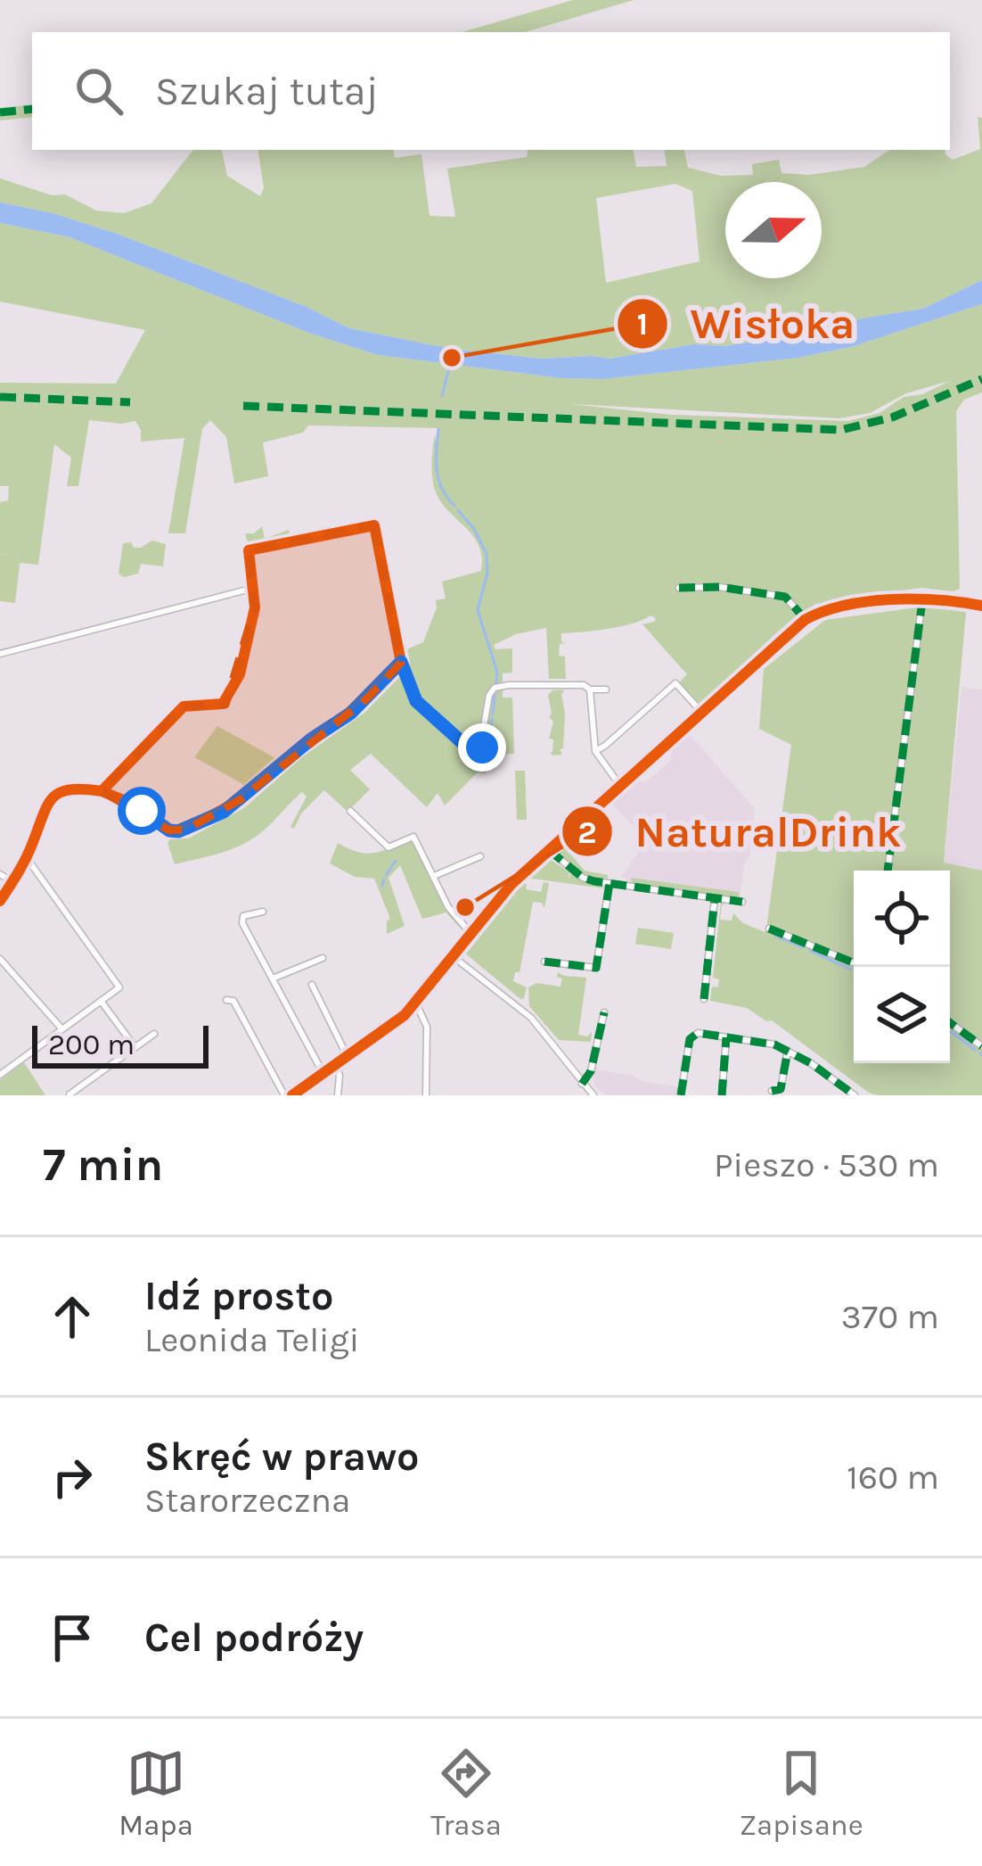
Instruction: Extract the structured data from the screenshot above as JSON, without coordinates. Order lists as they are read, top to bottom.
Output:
{
  "places": ["Wisłoka", "NaturalDrink"],
  "scale_bar": "200 m",
  "north": "right",
  "page": {
    "search": "Szukaj tutaj",
    "scale": "200 m",
    "heading": ["7 min", "Pieszo · 530 m"],
    "list": [
      ["Idź prosto", "Leonida Teligi", "370 m"],
      ["Skręć w prawo", "Starorzeczna", "160 m"],
      "Cel podróży"
    ],
    "nav": ["Mapa", "Trasa", "Zapisane"]
  }
}
